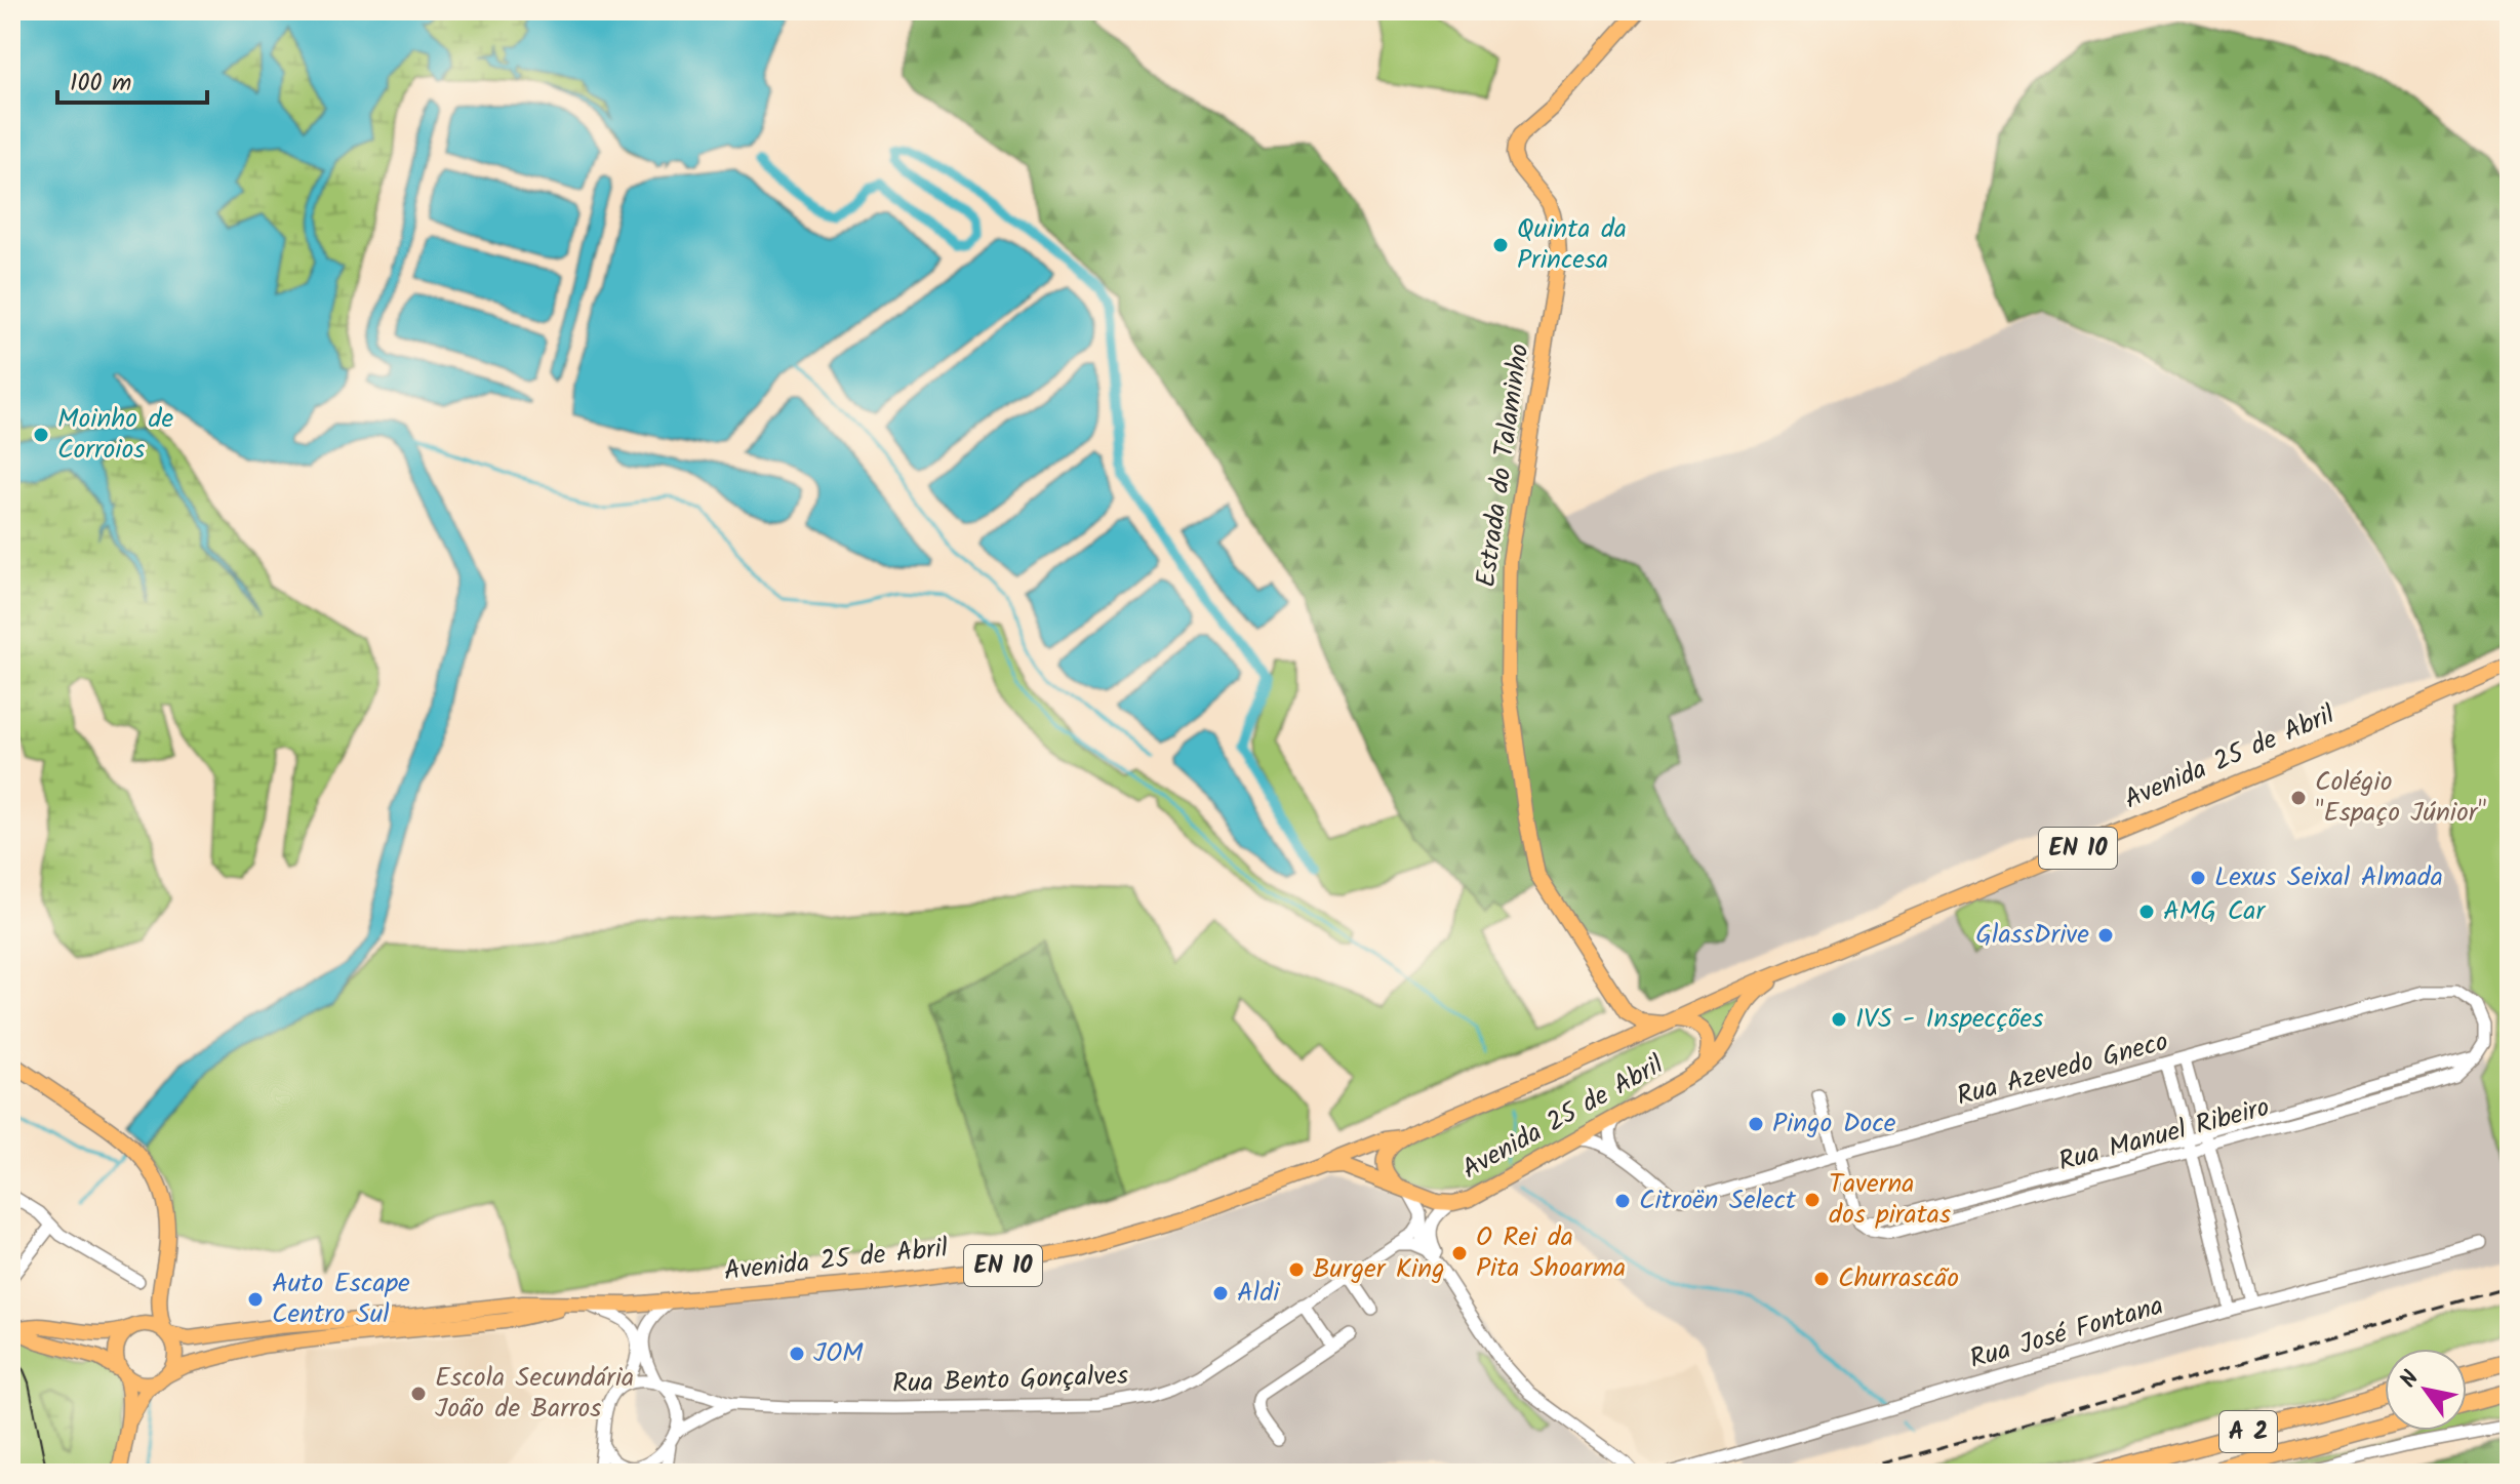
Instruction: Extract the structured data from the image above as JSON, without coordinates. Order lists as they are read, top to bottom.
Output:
{
  "streets": {
    "highway": ["A 2"],
    "main road": ["Estrada do Talaminho", "Avenida 25 de Abril", "EN 10"],
    "street": [
      "Rua Azevedo Gneco",
      "Rua Manuel Ribeiro",
      "Rua José Fontana",
      "Rua Bento Gonçalves"
    ]
  },
  "crossings": [
    ["Avenida 25 de Abril", "EN 10"],
    ["Avenida 25 de Abril", "Rua Azevedo Gneco"],
    ["Rua Azevedo Gneco", "Rua Manuel Ribeiro"]
  ],
  "places": [
    "Quinta da Princesa",
    "Moinho de Corroios",
    "Colégio \"Espaço Júnior\"",
    "Lexus Seixal Almada",
    "AMG Car",
    "GlassDrive",
    "IVS - Inspecções",
    "Pingo Doce",
    "Taverna dos piratas",
    "Citroën Select",
    "O Rei da Pita Shoarma",
    "Burger King",
    "Churrascão",
    "Aldi",
    "Auto Escape Centro Sul",
    "JOM",
    "Escola Secundária João de Barros"
  ],
  "scale_bar": "100 m",
  "north": "top left"
}
